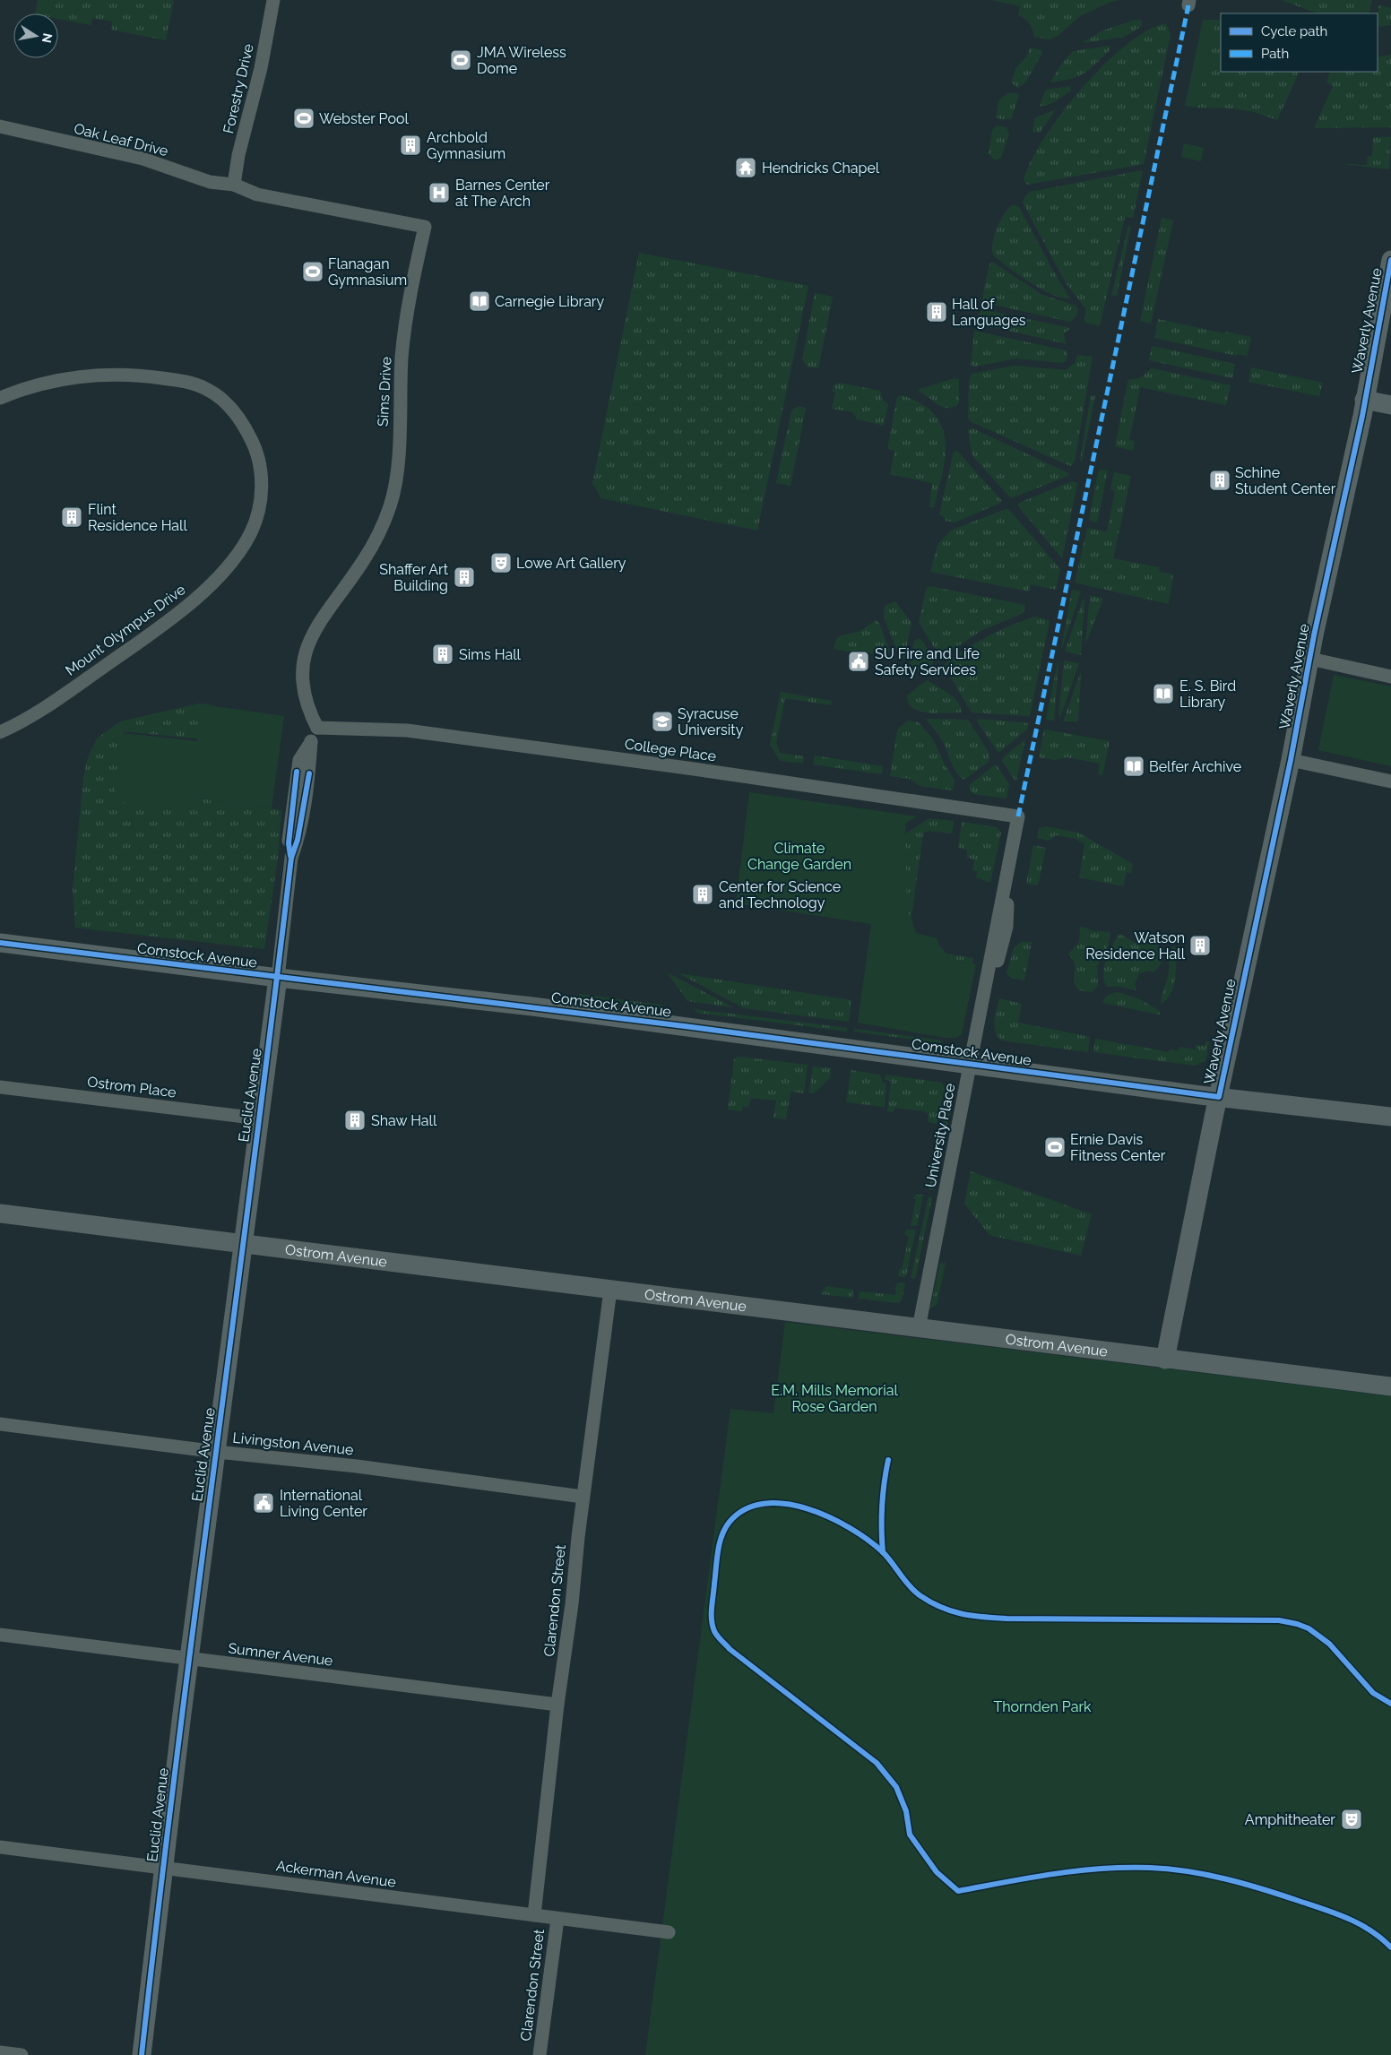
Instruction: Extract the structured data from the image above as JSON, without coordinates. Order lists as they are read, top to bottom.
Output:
{
  "streets": {
    "street": [
      "Forestry Drive",
      "Oak Leaf Drive",
      "Waverly Avenue",
      "Sims Drive",
      "Mount Olympus Drive",
      "College Place",
      "Comstock Avenue",
      "Ostrom Place",
      "Euclid Avenue",
      "University Place",
      "Ostrom Avenue",
      "Livingston Avenue",
      "Clarendon Street",
      "Sumner Avenue",
      "Ackerman Avenue"
    ]
  },
  "crossings": [
    ["Forestry Drive", "Oak Leaf Drive"],
    ["Forestry Drive", "Sims Drive"],
    ["Oak Leaf Drive", "Sims Drive"],
    ["Waverly Avenue", "Comstock Avenue"],
    ["Waverly Avenue", "Ostrom Avenue"],
    ["Sims Drive", "College Place"],
    ["Sims Drive", "Euclid Avenue"],
    ["College Place", "Euclid Avenue"],
    ["College Place", "University Place"],
    ["Comstock Avenue", "Euclid Avenue"],
    ["Comstock Avenue", "University Place"],
    ["Ostrom Place", "Euclid Avenue"],
    ["Euclid Avenue", "Ostrom Avenue"],
    ["Euclid Avenue", "Livingston Avenue"],
    ["Euclid Avenue", "Sumner Avenue"],
    ["Euclid Avenue", "Ackerman Avenue"],
    ["University Place", "Ostrom Avenue"],
    ["Ostrom Avenue", "Clarendon Street"],
    ["Livingston Avenue", "Clarendon Street"],
    ["Clarendon Street", "Sumner Avenue"],
    ["Clarendon Street", "Ackerman Avenue"]
  ],
  "parks": ["Climate Change Garden", "E.M. Mills Memorial Rose Garden", "Thornden Park"],
  "places": {
    "sports": [
      "JMA Wireless Dome",
      "Webster Pool",
      "Flanagan Gymnasium",
      "Ernie Davis Fitness Center"
    ],
    "building": [
      "Archbold Gymnasium",
      "Hall of Languages",
      "Schine Student Center",
      "Flint Residence Hall",
      "Shaffer Art Building",
      "Sims Hall",
      "Center for Science and Technology",
      "Watson Residence Hall",
      "Shaw Hall"
    ],
    "temple": ["Hendricks Chapel"],
    "hospital": ["Barnes Center at The Arch"],
    "library": ["Carnegie Library", "E. S. Bird Library", "Belfer Archive"],
    "theatre": ["Lowe Art Gallery", "Amphitheater"],
    "public building": ["SU Fire and Life Safety Services", "International Living Center"],
    "school or university": ["Syracuse University"]
  },
  "legend": ["Cycle path", "Path"],
  "north": "right"
}
